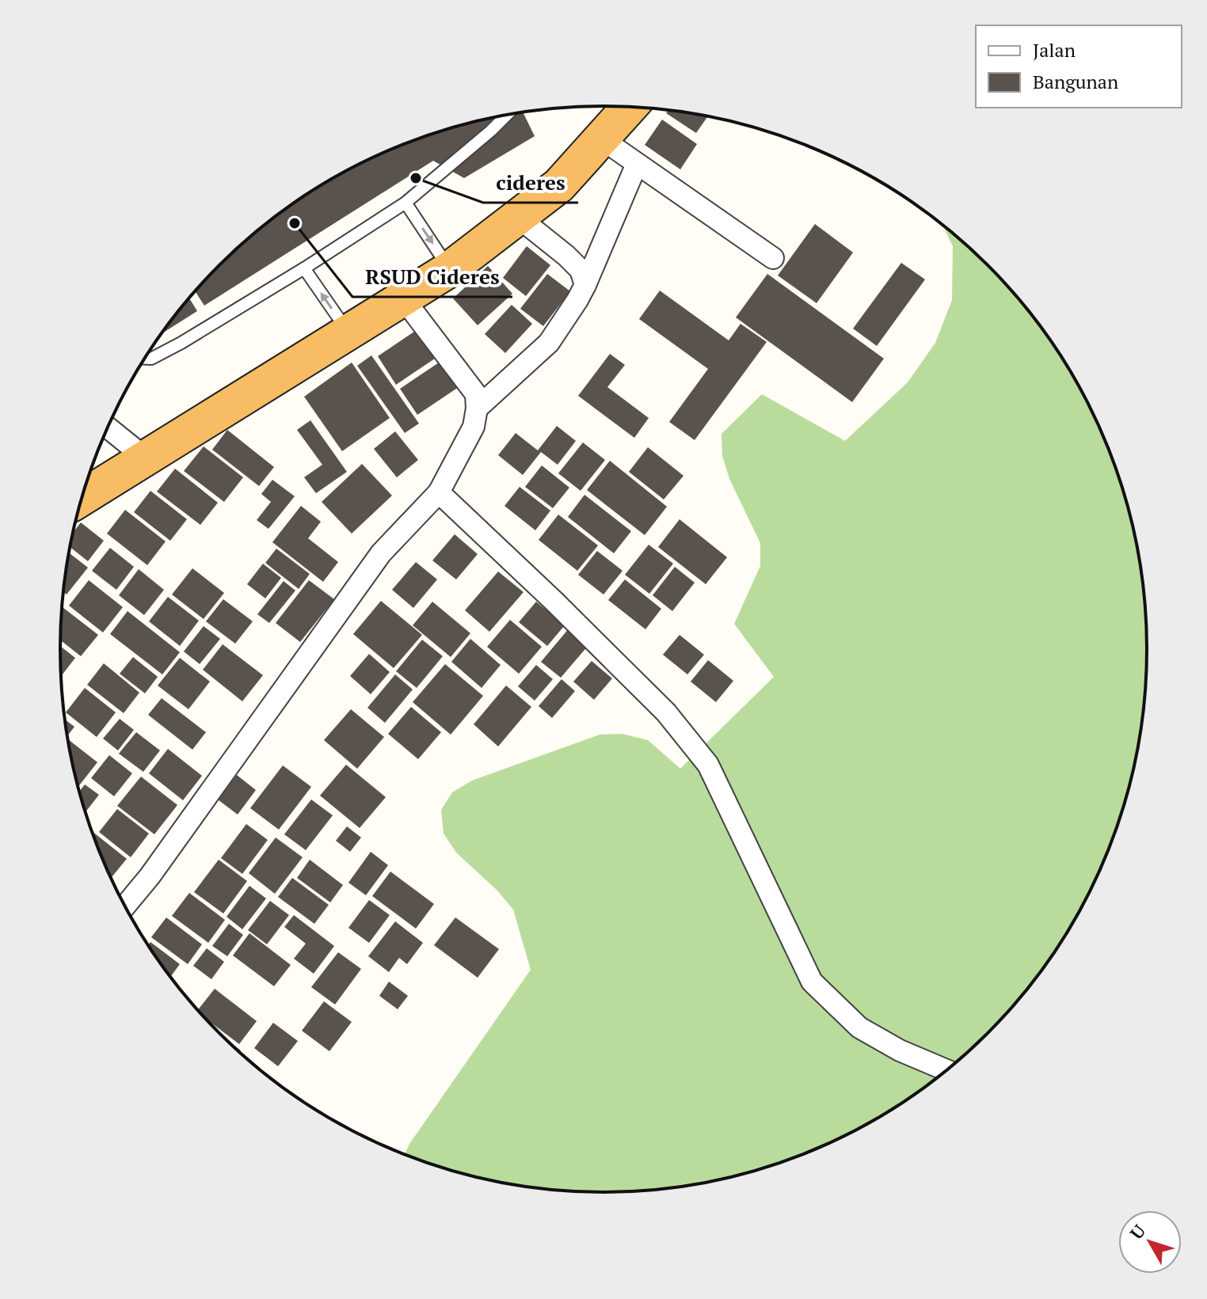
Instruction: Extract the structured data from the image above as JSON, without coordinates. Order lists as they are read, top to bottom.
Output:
{
  "places": ["cideres", "RSUD Cideres"],
  "legend": ["Jalan", "Bangunan"],
  "north": "top left"
}
